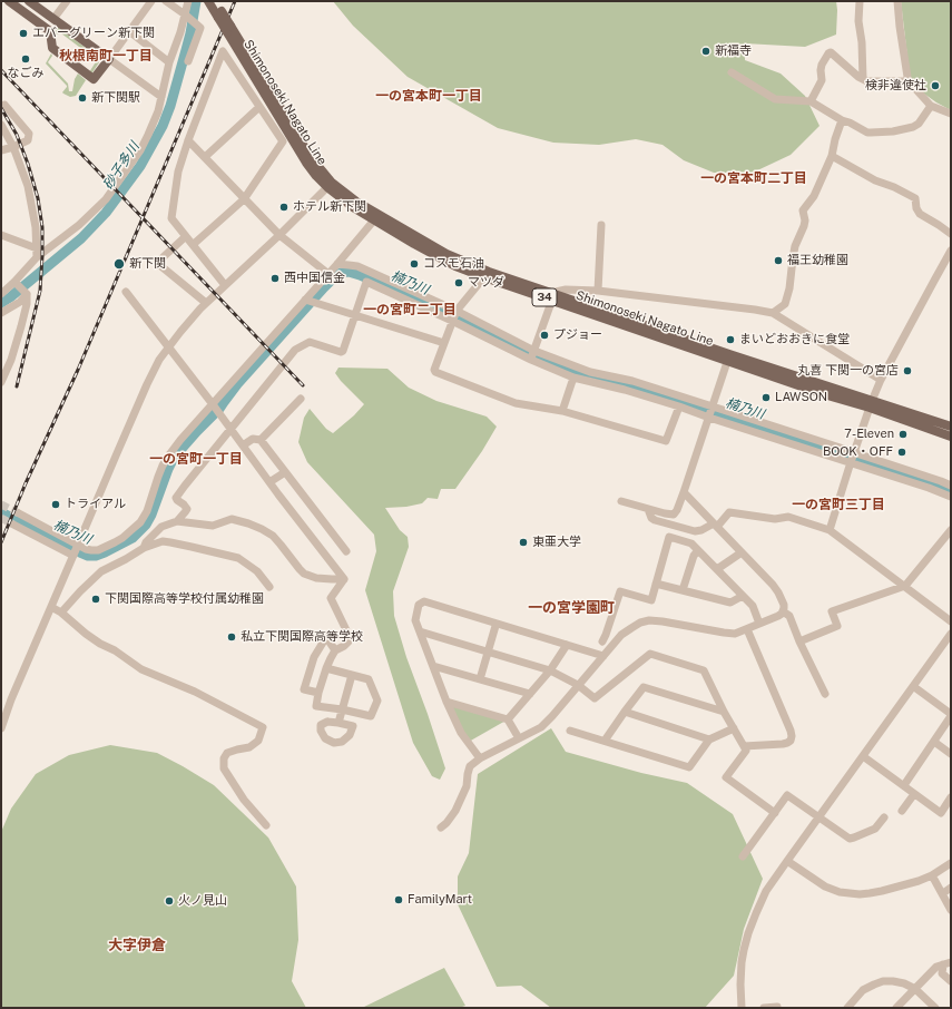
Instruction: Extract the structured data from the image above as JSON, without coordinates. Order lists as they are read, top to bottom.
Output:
{
  "streets": {
    "main road": ["Shimonoseki Nagato Line", "34"]
  },
  "districts": [
    "秋根南町一丁目",
    "一の宮本町一丁目",
    "一の宮本町二丁目",
    "一の宮町二丁目",
    "一の宮町一丁目",
    "一の宮町三丁目",
    "一の宮学園町",
    "大字伊倉"
  ],
  "water": ["砂子多川", "楠乃川"],
  "places": [
    "エバーグリーン新下関",
    "新福寺",
    "なごみ",
    "検非違使社",
    "新下関駅",
    "ホテル新下関",
    "福王幼稚園",
    "新下関",
    "コスモ石油",
    "西中国信金",
    "マツダ",
    "プジョー",
    "まいどおおきに食堂",
    "丸喜 下関一の宮店",
    "LAWSON",
    "7-Eleven",
    "BOOK・OFF",
    "トライアル",
    "東亜大学",
    "下関国際高等学校付属幼稚園",
    "私立下関国際高等学校",
    "FamilyMart",
    "火ノ見山"
  ]
}
